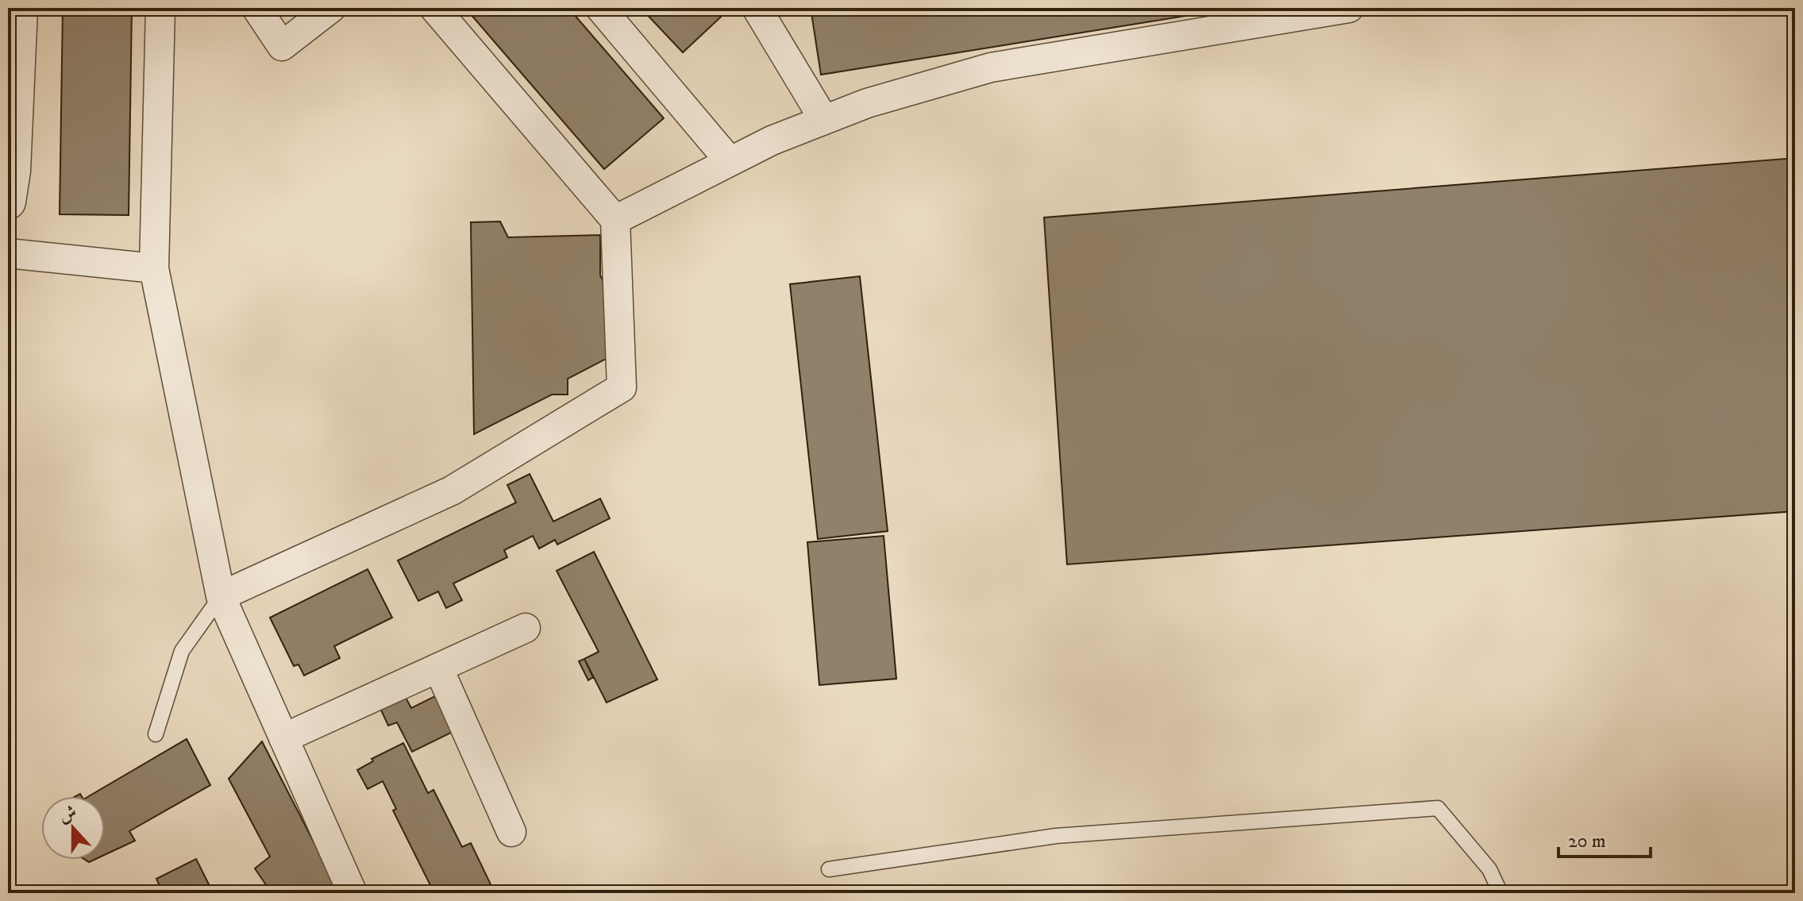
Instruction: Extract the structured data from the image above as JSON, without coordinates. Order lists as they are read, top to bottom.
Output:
{
  "scale_bar": "20 m",
  "north": "top"
}
